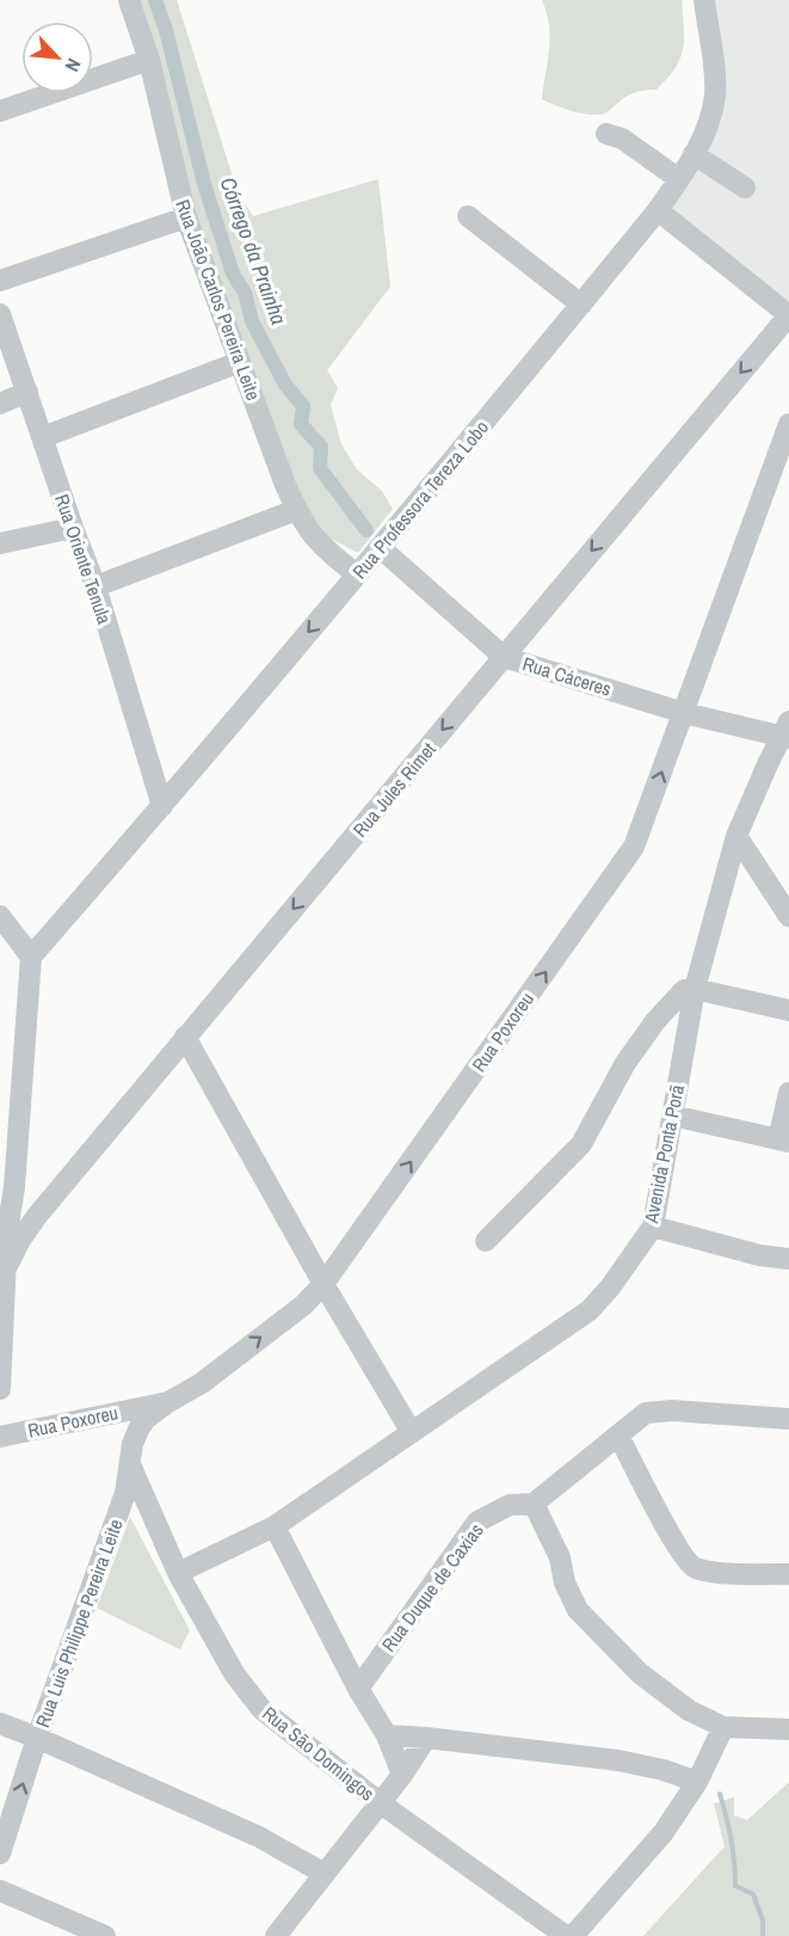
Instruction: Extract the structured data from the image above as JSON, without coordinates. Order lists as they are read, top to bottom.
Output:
{
  "streets": {
    "street": [
      "Rua João Carlos Pereira Leite",
      "Rua Professora Tereza Lobo",
      "Rua Oriente Tenula",
      "Rua Cáceres",
      "Rua Jules Rimet",
      "Rua Poxoreu",
      "Avenida Ponta Porã",
      "Rua Duque de Caxias",
      "Rua Luis Philippe Pereira Leite",
      "Rua São Domingos"
    ]
  },
  "crossings": [
    ["Rua João Carlos Pereira Leite", "Rua Professora Tereza Lobo"],
    ["Rua Professora Tereza Lobo", "Rua Oriente Tenula"],
    ["Rua Professora Tereza Lobo", "Rua Cáceres"],
    ["Rua Cáceres", "Rua Jules Rimet"],
    ["Rua Cáceres", "Rua Poxoreu"],
    ["Rua Cáceres", "Avenida Ponta Porã"],
    ["Rua Poxoreu", "Rua Luis Philippe Pereira Leite"],
    ["Avenida Ponta Porã", "Rua São Domingos"],
    ["Rua Luis Philippe Pereira Leite", "Rua São Domingos"]
  ],
  "one_way": ["Rua Jules Rimet"],
  "water": ["Córrego da Prainha"],
  "north": "bottom right"
}
